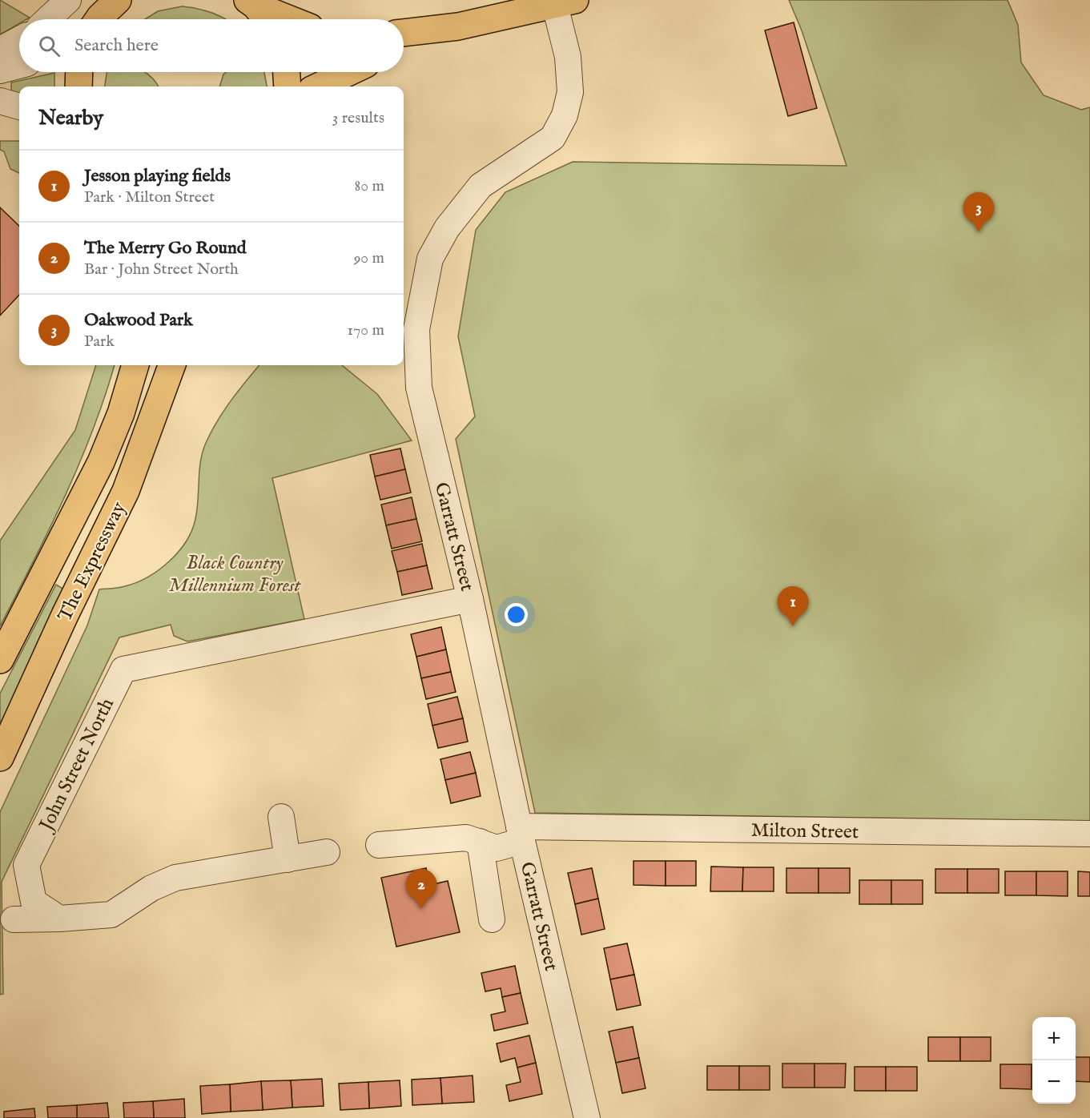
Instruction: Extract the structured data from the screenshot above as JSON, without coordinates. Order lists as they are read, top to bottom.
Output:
{
  "streets": {
    "main road": ["The Expressway"],
    "street": ["Garratt Street", "John Street North", "Milton Street"]
  },
  "crossings": [
    ["Garratt Street", "John Street North"],
    ["Garratt Street", "Milton Street"]
  ],
  "parks": ["Black Country Millennium Forest"],
  "page": {
    "search": "Search here",
    "heading": ["Nearby", "3 results"],
    "list": [
      {
        "mark": "1",
        "name": "Jesson playing fields",
        "note": "Park · Milton Street",
        "value": "80 m"
      },
      {
        "mark": "2",
        "name": "The Merry Go Round",
        "note": "Bar · John Street North",
        "value": "90 m"
      },
      {
        "mark": "3",
        "name": "Oakwood Park",
        "note": "Park",
        "value": "170 m"
      }
    ],
    "pins": ["3", "1", "2"],
    "map_buttons": ["+", "−"]
  }
}
